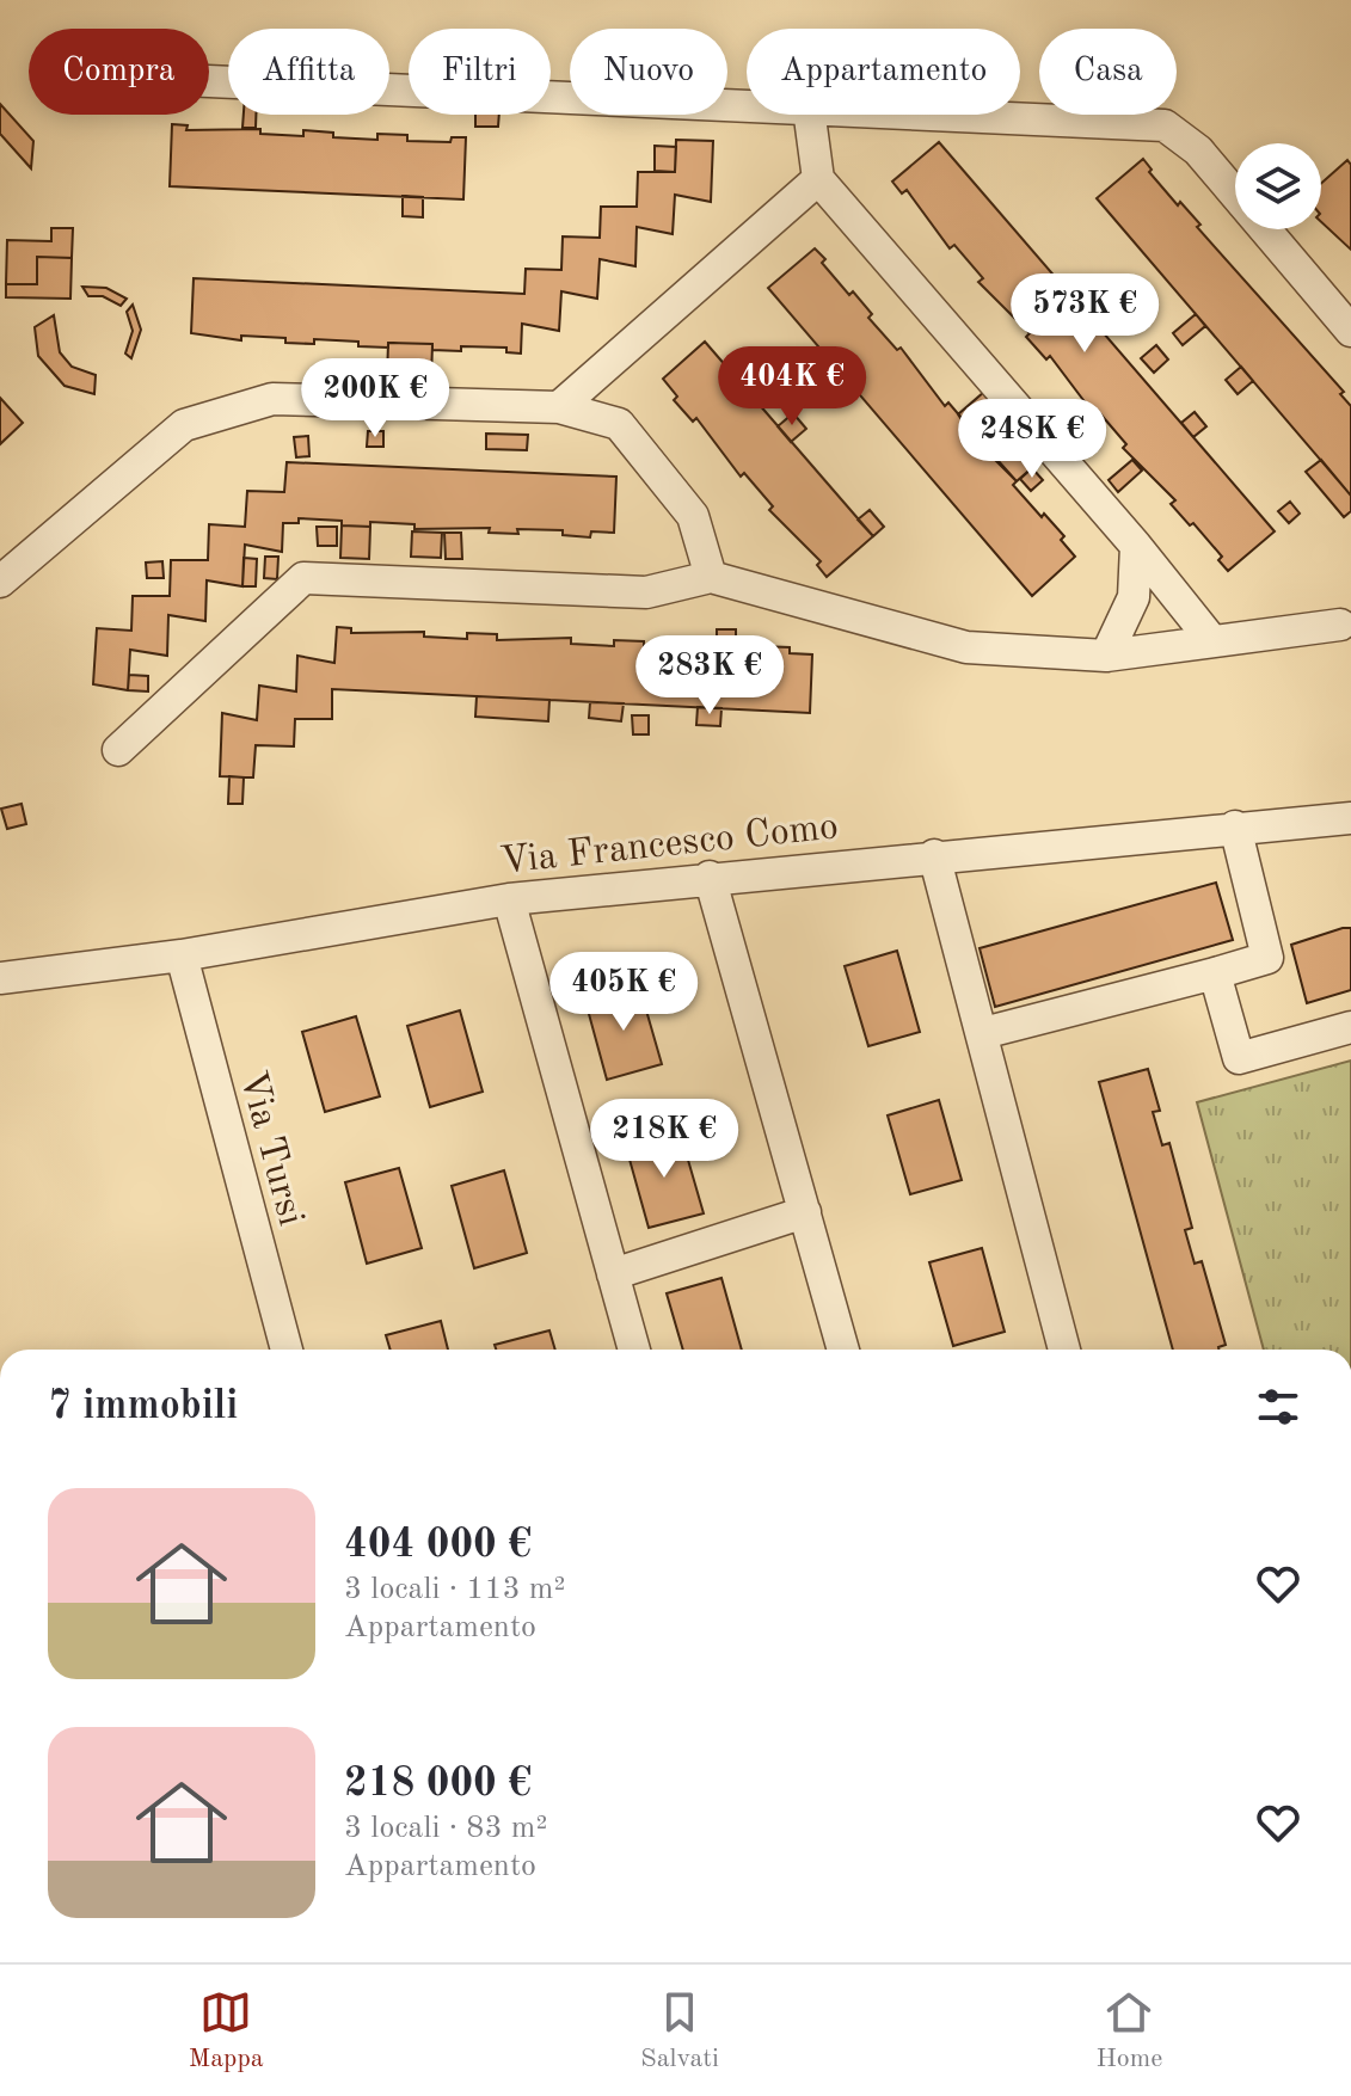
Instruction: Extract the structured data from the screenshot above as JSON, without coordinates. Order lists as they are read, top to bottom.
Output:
{
  "streets": {
    "street": ["Via Francesco Como", "Via Tursi"]
  },
  "crossings": [
    ["Via Francesco Como", "Via Tursi"]
  ],
  "page": {
    "chip": [
      "Compra",
      "Affitta",
      "Filtri",
      "Nuovo",
      "Appartamento",
      "Casa"
    ],
    "price": [
      "573K €",
      "404K €",
      "200K €",
      "248K €",
      "283K €",
      "405K €",
      "218K €"
    ],
    "heading": "7 immobili",
    "list": [
      {
        "name": "404 000 €",
        "note": "3 locali · 113 m² · Appartamento"
      },
      {
        "name": "218 000 €",
        "note": "3 locali · 83 m² · Appartamento"
      }
    ],
    "tabs": ["Mappa", "Salvati", "Home"]
  }
}
